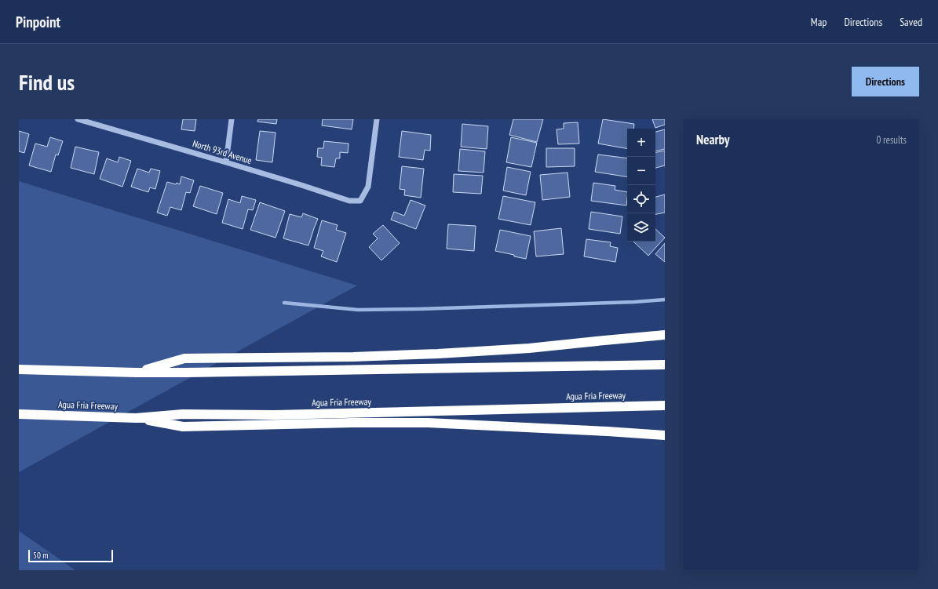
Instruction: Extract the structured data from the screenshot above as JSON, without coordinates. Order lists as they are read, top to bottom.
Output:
{
  "streets": {
    "highway": ["Agua Fria Freeway"],
    "street": ["North 93rd Avenue"]
  },
  "scale_bar": "50 m",
  "page": {
    "header": "Pinpoint",
    "nav": ["Map", "Directions", "Saved"],
    "buttons": "Directions",
    "title": "Find us",
    "heading": ["Nearby", "0 results"],
    "map_buttons": ["+", "−"],
    "scale": "50 m"
  }
}
